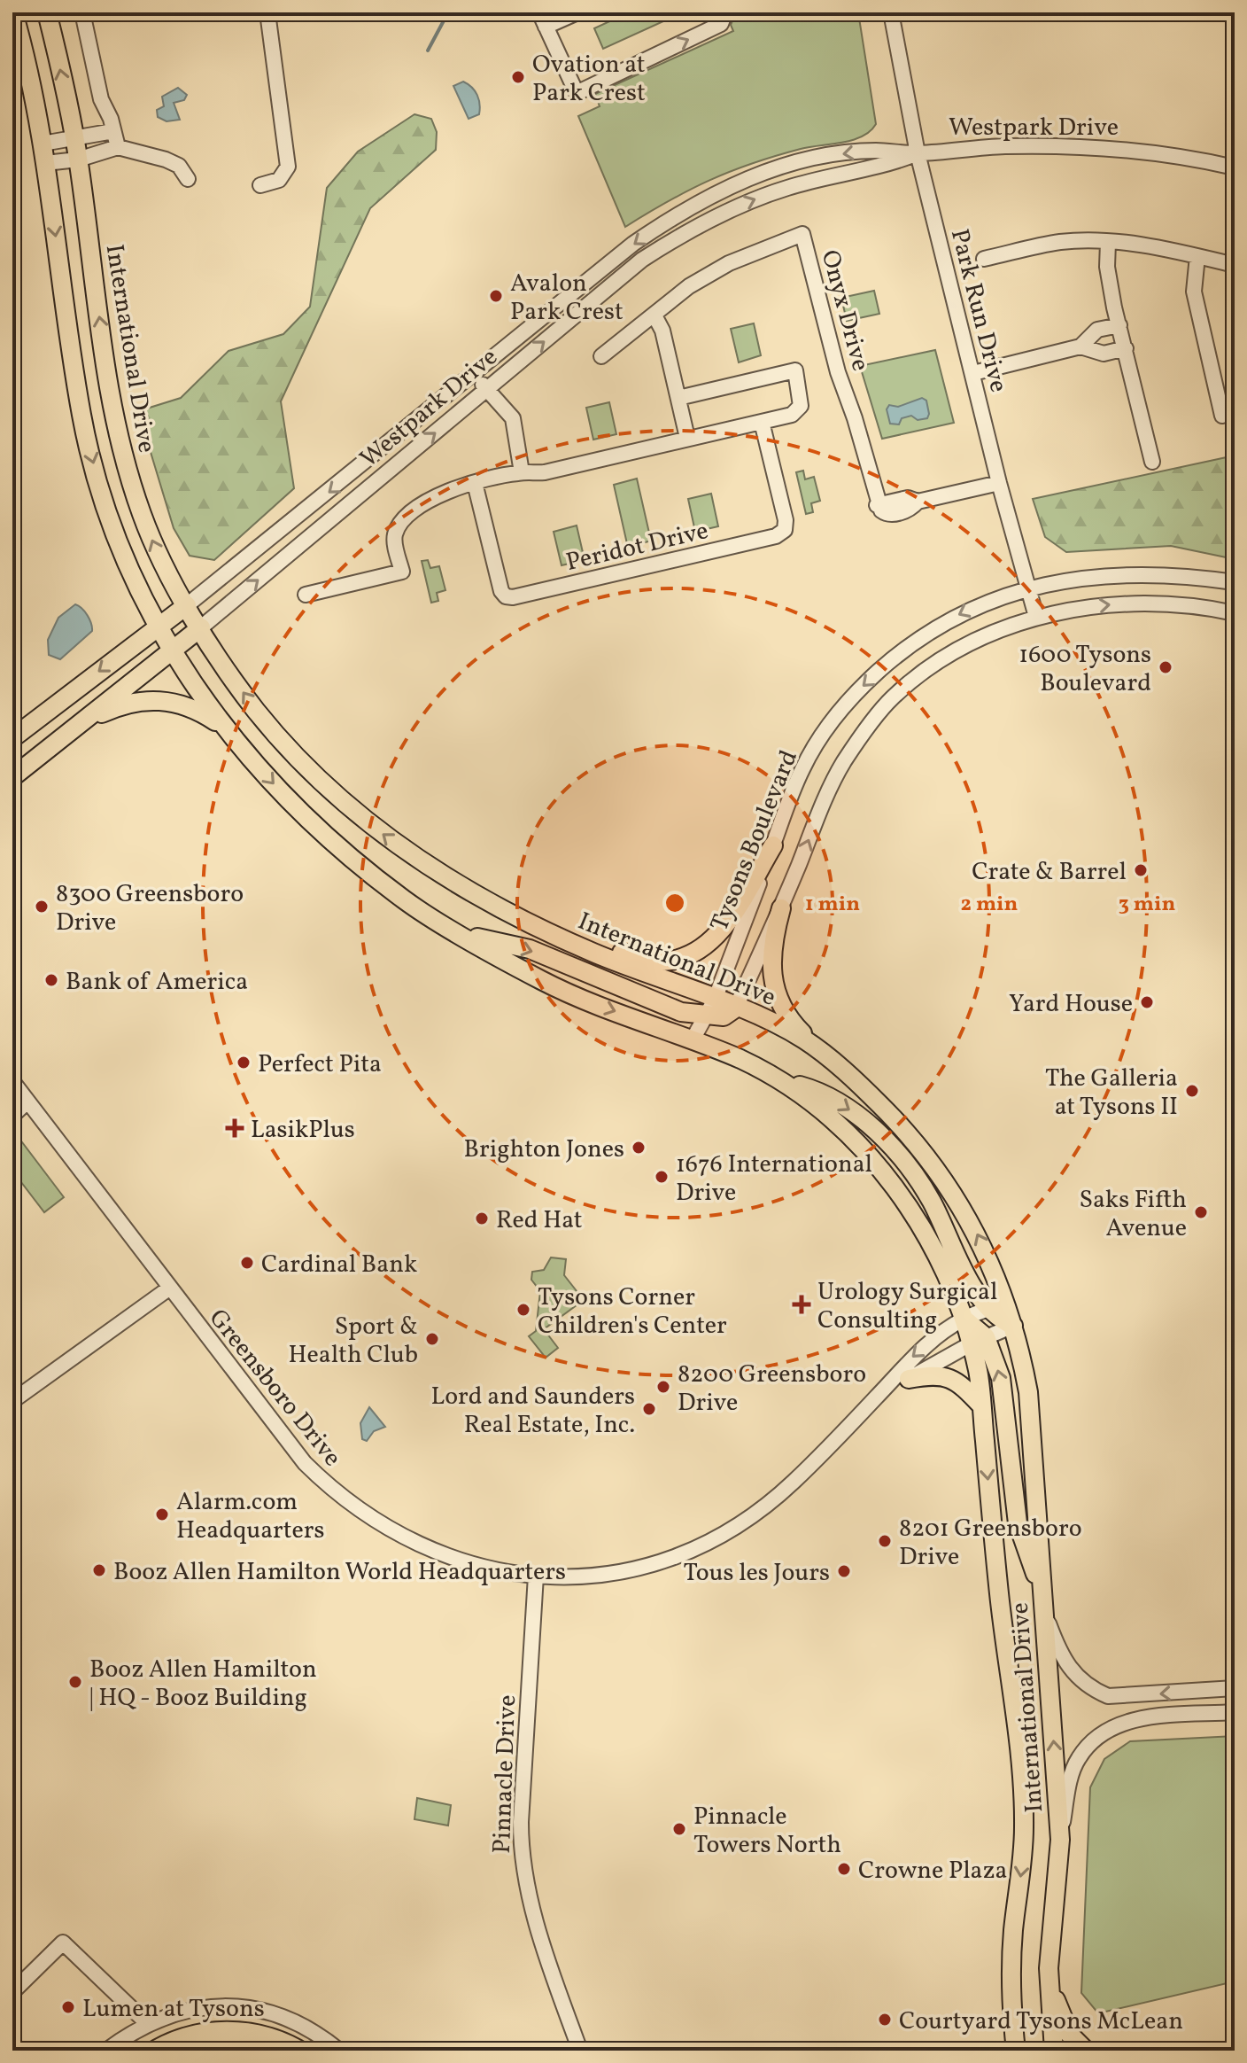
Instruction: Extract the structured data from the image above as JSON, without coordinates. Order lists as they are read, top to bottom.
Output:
{
  "streets": {
    "main road": ["Westpark Drive", "International Drive"],
    "street": [
      "Onyx Drive",
      "Park Run Drive",
      "Peridot Drive",
      "Tysons Boulevard",
      "Greensboro Drive",
      "Pinnacle Drive"
    ]
  },
  "crossings": [
    ["Westpark Drive", "Park Run Drive"],
    ["Westpark Drive", "International Drive"],
    ["Onyx Drive", "Park Run Drive"],
    ["Park Run Drive", "Tysons Boulevard"],
    ["International Drive", "Tysons Boulevard"],
    ["International Drive", "Greensboro Drive"],
    ["Greensboro Drive", "Pinnacle Drive"]
  ],
  "places": {
    "other": [
      "Ovation at Park Crest",
      "Avalon Park Crest",
      "1600 Tysons Boulevard",
      "Crate & Barrel",
      "8300 Greensboro Drive",
      "Bank of America",
      "Yard House",
      "Perfect Pita",
      "The Galleria at Tysons II",
      "Brighton Jones",
      "1676 International Drive",
      "Saks Fifth Avenue",
      "Red Hat",
      "Cardinal Bank",
      "Tysons Corner Children's Center",
      "Sport & Health Club",
      "8200 Greensboro Drive",
      "Lord and Saunders Real Estate, Inc.",
      "Alarm.com Headquarters",
      "8201 Greensboro Drive",
      "Booz Allen Hamilton World Headquarters",
      "Tous les Jours",
      "Booz Allen Hamilton | HQ - Booz Building",
      "Pinnacle Towers North",
      "Crowne Plaza",
      "Lumen at Tysons",
      "Courtyard Tysons McLean"
    ],
    "health": ["LasikPlus", "Urology Surgical Consulting"]
  },
  "rings": ["1 min", "2 min", "3 min"]
}
